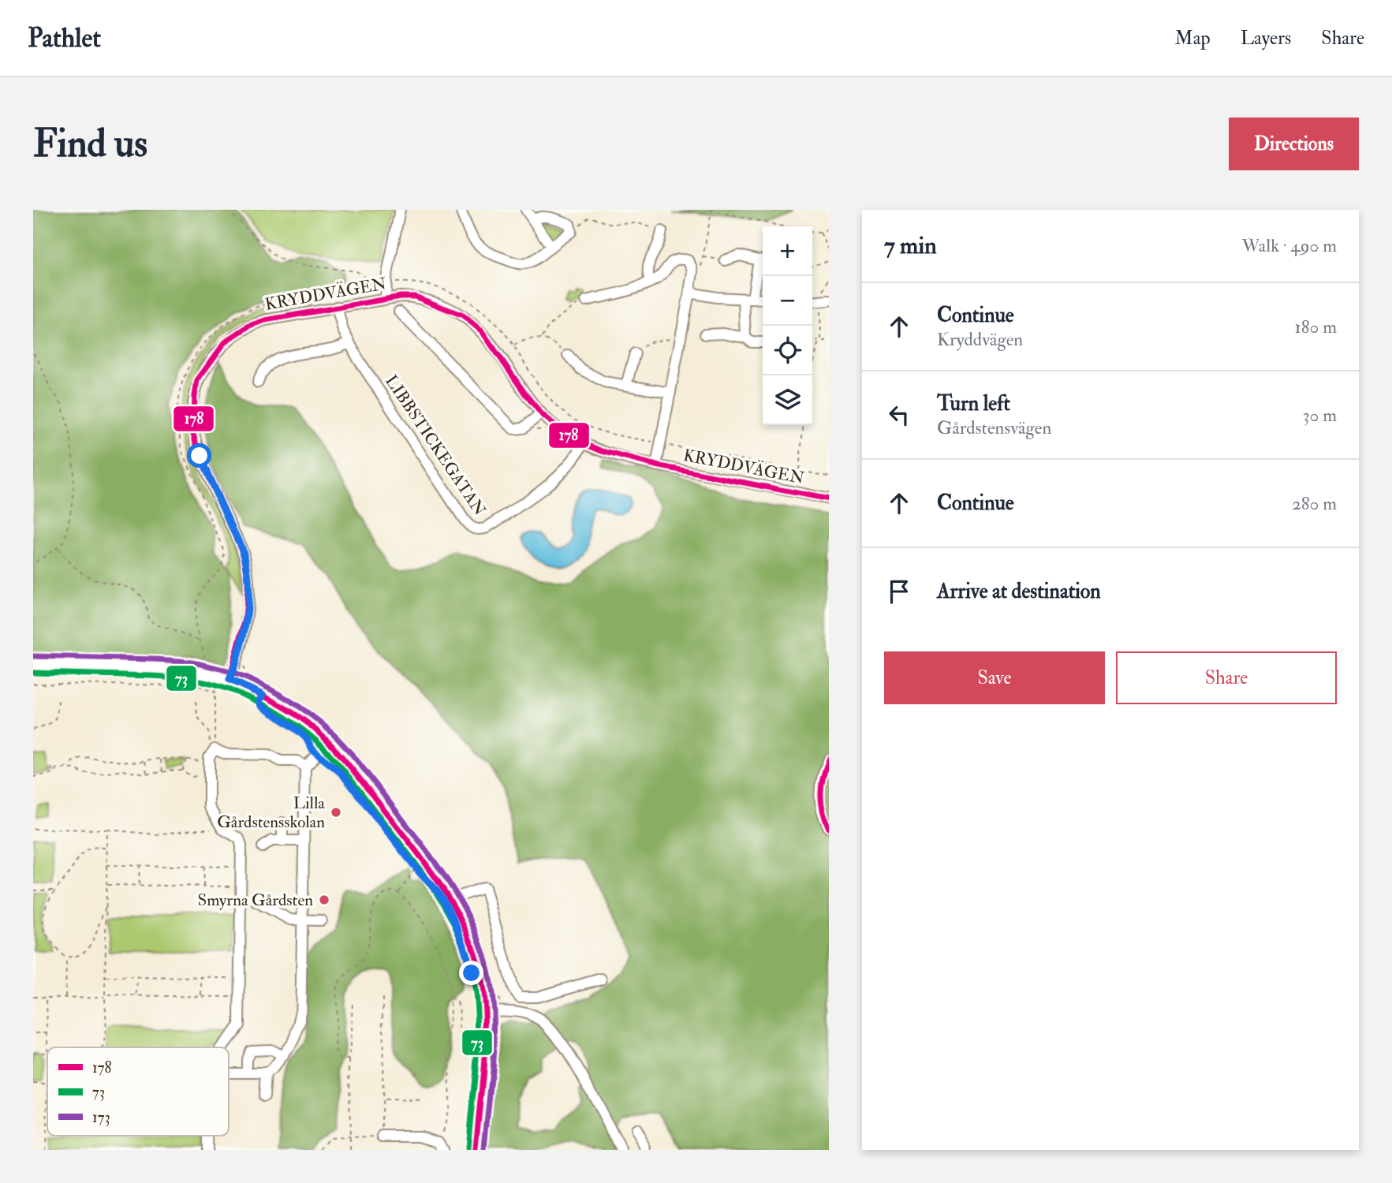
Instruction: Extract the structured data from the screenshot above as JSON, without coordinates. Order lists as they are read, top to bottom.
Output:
{
  "streets": {
    "street": ["KRYDDVÄGEN", "LIBBSTICKEGATAN"]
  },
  "crossings": [
    ["KRYDDVÄGEN", "LIBBSTICKEGATAN"]
  ],
  "places": ["Lilla Gårdstensskolan", "Smyrna Gårdsten"],
  "lines": ["transit line 178", "transit line 173", "transit line 73"],
  "legend": ["178", "73", "173"],
  "page": {
    "header": "Pathlet",
    "nav": ["Map", "Layers", "Share"],
    "buttons": [
      "Directions",
      ["Save", "Share"]
    ],
    "title": "Find us",
    "heading": ["7 min", "Walk · 490 m"],
    "map_buttons": ["+", "−"],
    "list": [
      ["Continue", "Kryddvägen", "180 m"],
      ["Turn left", "Gårdstensvägen", "30 m"],
      ["Continue", "280 m"],
      "Arrive at destination"
    ]
  }
}
